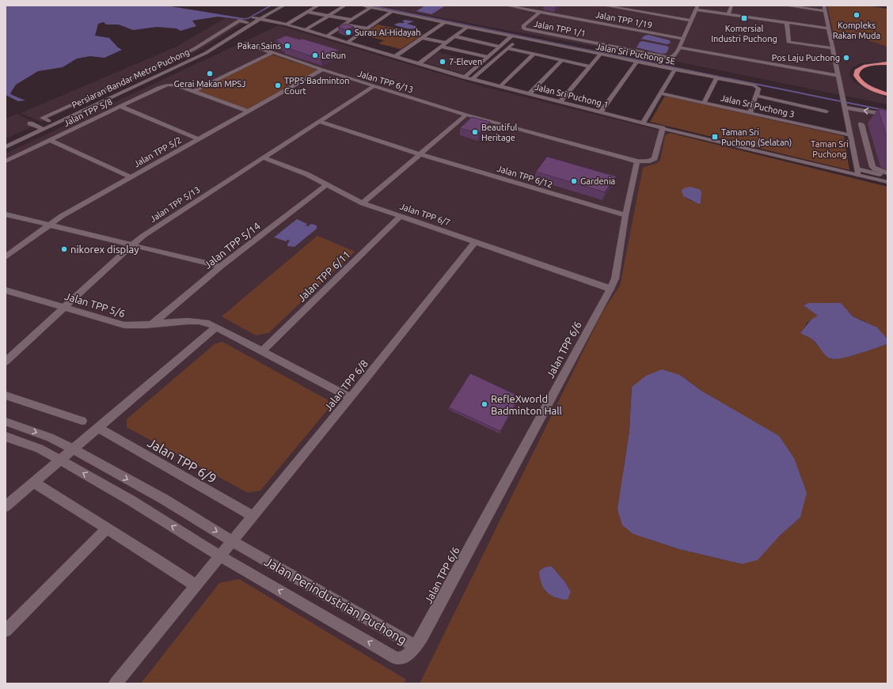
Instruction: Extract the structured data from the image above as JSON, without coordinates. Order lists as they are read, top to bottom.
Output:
{
  "streets": {
    "street": [
      "Jalan TPP 1/19",
      "Jalan TPP 1/1",
      "Jalan Sri Puchong 5E",
      "Persiaran Bandar Metro Puchong",
      "Jalan TPP 6/13",
      "Jalan Sri Puchong 1",
      "Jalan Sri Puchong 3",
      "Jalan TPP 5/8",
      "Jalan TPP 5/2",
      "Jalan TPP 6/12",
      "Jalan TPP 5/13",
      "Jalan TPP 6/7",
      "Jalan TPP 5/14",
      "Jalan TPP 6/11",
      "Jalan TPP 5/6",
      "Jalan TPP 6/6",
      "Jalan TPP 6/8",
      "Jalan TPP 6/9",
      "Jalan Perindustrian Puchong"
    ]
  },
  "crossings": [
    ["Jalan TPP 1/19", "Jalan TPP 1/1"],
    ["Persiaran Bandar Metro Puchong", "Jalan Sri Puchong 1"],
    ["Jalan TPP 6/13", "Jalan TPP 5/2"],
    ["Jalan TPP 6/13", "Jalan TPP 5/13"],
    ["Jalan TPP 6/13", "Jalan TPP 6/6"],
    ["Jalan TPP 5/8", "Jalan TPP 5/2"],
    ["Jalan TPP 6/12", "Jalan TPP 5/13"],
    ["Jalan TPP 6/12", "Jalan TPP 6/6"],
    ["Jalan TPP 5/13", "Jalan TPP 6/7"],
    ["Jalan TPP 5/13", "Jalan TPP 5/6"],
    ["Jalan TPP 6/7", "Jalan TPP 5/14"],
    ["Jalan TPP 6/7", "Jalan TPP 6/11"],
    ["Jalan TPP 6/7", "Jalan TPP 6/6"],
    ["Jalan TPP 6/7", "Jalan TPP 6/8"],
    ["Jalan TPP 5/14", "Jalan TPP 5/6"],
    ["Jalan TPP 6/11", "Jalan TPP 5/6"],
    ["Jalan TPP 5/6", "Jalan TPP 6/8"],
    ["Jalan TPP 6/6", "Jalan Perindustrian Puchong"],
    ["Jalan TPP 6/8", "Jalan TPP 6/9"],
    ["Jalan TPP 6/8", "Jalan Perindustrian Puchong"]
  ],
  "parks": ["Taman Sri Puchong"],
  "places": {
    "other": [
      "Kompleks Rakan Muda",
      "Surau Al-Hidayah",
      "Pakar Sains",
      "LeRun",
      "Pos Laju Puchong",
      "7-Eleven",
      "Gerai Makan MPSJ",
      "TPP5 Badminton Court",
      "Beautiful Heritage",
      "Gardenia",
      "nikorex display",
      "RefleXworld Badminton Hall"
    ],
    "transit": ["Komersial Industri Puchong", "Taman Sri Puchong (Selatan)"]
  }
}
